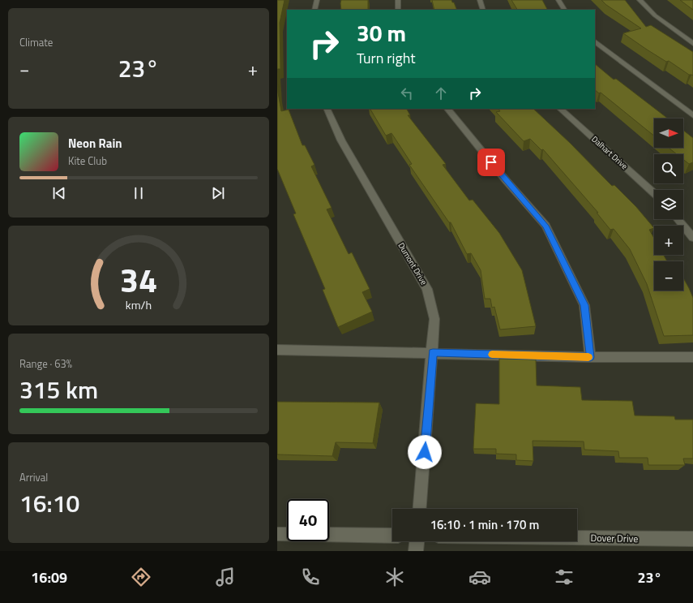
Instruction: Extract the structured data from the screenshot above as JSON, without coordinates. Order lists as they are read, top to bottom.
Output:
{
  "streets": {
    "street": ["Dalhart Drive", "Dumont Drive", "Dover Drive"]
  },
  "north": "right",
  "page": {
    "tile": [
      "Climate",
      ["Range · 63%", "315 km"],
      ["Arrival", "16:10"]
    ],
    "turn": ["30 m", "Turn right"],
    "heat": ["−", "23°", "+"],
    "map_buttons": ["+", "−"],
    "song": ["Neon Rain", "Kite Club"],
    "limit": "40",
    "trip": "16:10 · 1 min · 170 m",
    "tabs": ["16:09", "23°"],
    "gauge": ["34", "km/h"]
  }
}
